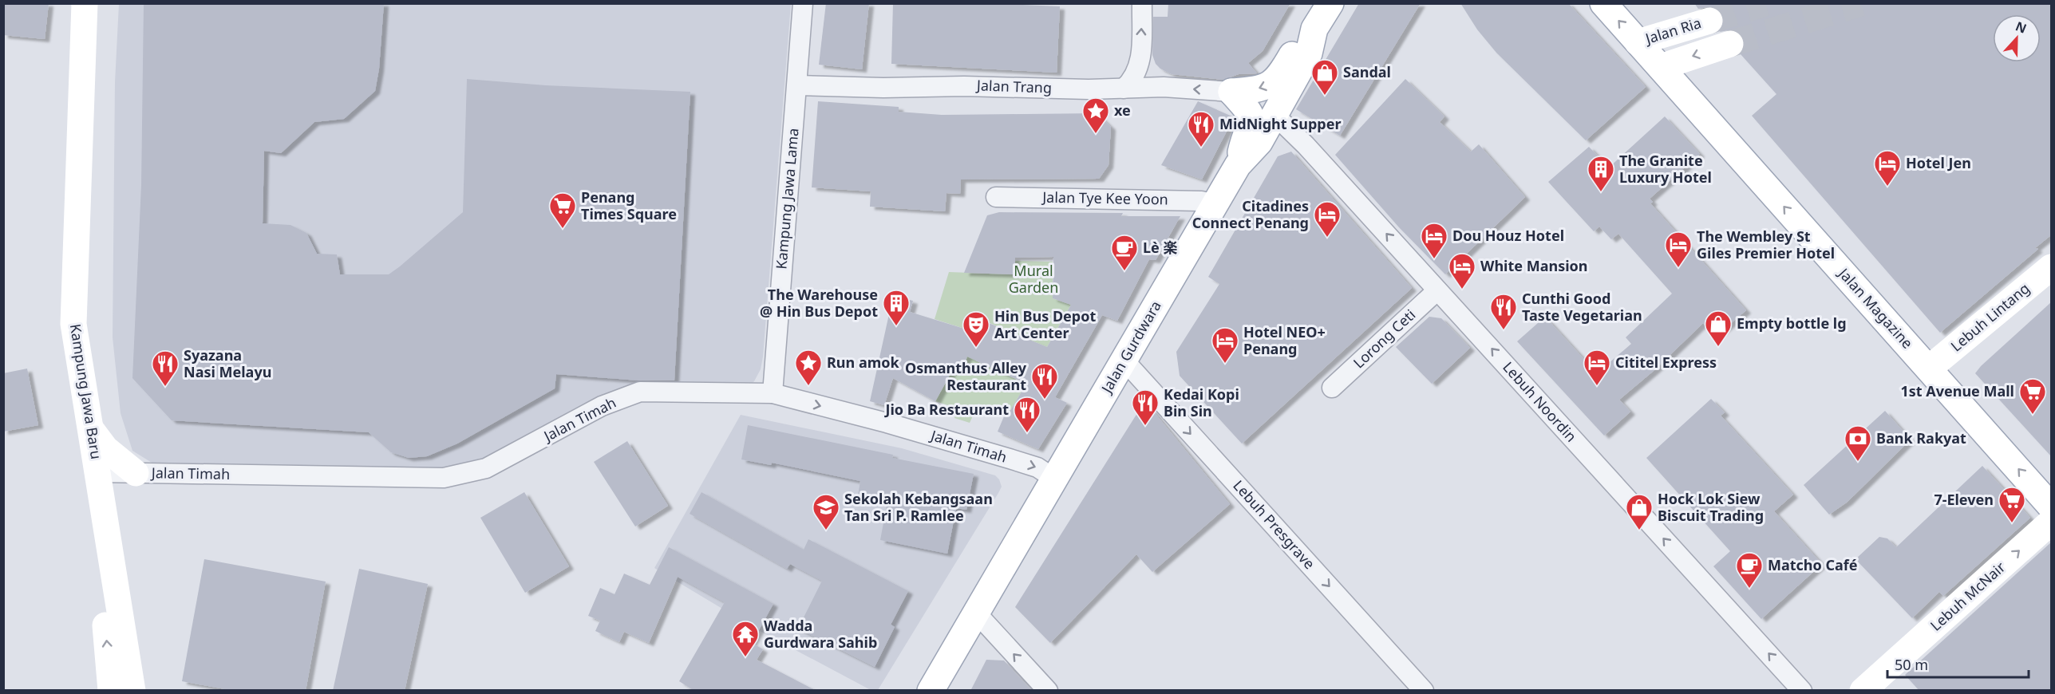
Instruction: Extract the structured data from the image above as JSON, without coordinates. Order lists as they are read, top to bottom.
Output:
{
  "streets": {
    "main road": [
      "Jalan Ria",
      "Jalan Magazine",
      "Lebuh Lintang",
      "Jalan Gurdwara",
      "Kampung Jawa Baru",
      "Lebuh McNair"
    ],
    "street": [
      "Jalan Trang",
      "Kampung Jawa Lama",
      "Jalan Tye Kee Yoon",
      "Lorong Ceti",
      "Lebuh Noordin",
      "Jalan Timah",
      "Lebuh Presgrave"
    ]
  },
  "crossings": [
    ["Jalan Ria", "Jalan Magazine"],
    ["Jalan Trang", "Kampung Jawa Lama"],
    ["Kampung Jawa Lama", "Jalan Timah"],
    ["Jalan Tye Kee Yoon", "Jalan Gurdwara"],
    ["Jalan Magazine", "Lebuh Lintang"],
    ["Lorong Ceti", "Lebuh Noordin"],
    ["Jalan Gurdwara", "Lebuh Noordin"],
    ["Jalan Gurdwara", "Jalan Timah"],
    ["Jalan Gurdwara", "Lebuh Presgrave"],
    ["Kampung Jawa Baru", "Jalan Timah"]
  ],
  "one_way": [
    "Jalan Magazine",
    "Lebuh Noordin",
    "Lebuh Presgrave",
    "Lebuh McNair"
  ],
  "parks": ["Mural Garden"],
  "places": {
    "shop": ["Sandal", "Empty bottle lg", "Hock Lok Siew Biscuit Trading"],
    "place": ["xe", "Run amok"],
    "restaurant": [
      "MidNight Supper",
      "Cunthi Good Taste Vegetarian",
      "Syazana Nasi Melayu",
      "Osmanthus Alley Restaurant",
      "Kedai Kopi Bin Sin",
      "Jio Ba Restaurant"
    ],
    "hotel": [
      "Hotel Jen",
      "Citadines Connect Penang",
      "Dou Houz Hotel",
      "The Wembley St Giles Premier Hotel",
      "White Mansion",
      "Hotel NEO+ Penang",
      "Cititel Express"
    ],
    "building": ["The Granite Luxury Hotel", "The Warehouse @ Hin Bus Depot"],
    "supermarket": ["Penang Times Square", "1st Avenue Mall", "7-Eleven"],
    "cafe": ["Lè 楽", "Matcho Café"],
    "theatre": ["Hin Bus Depot Art Center"],
    "bank": ["Bank Rakyat"],
    "school or university": ["Sekolah Kebangsaan Tan Sri P. Ramlee"],
    "temple": ["Wadda Gurdwara Sahib"]
  },
  "scale_bar": "50 m",
  "north": "top"
}
